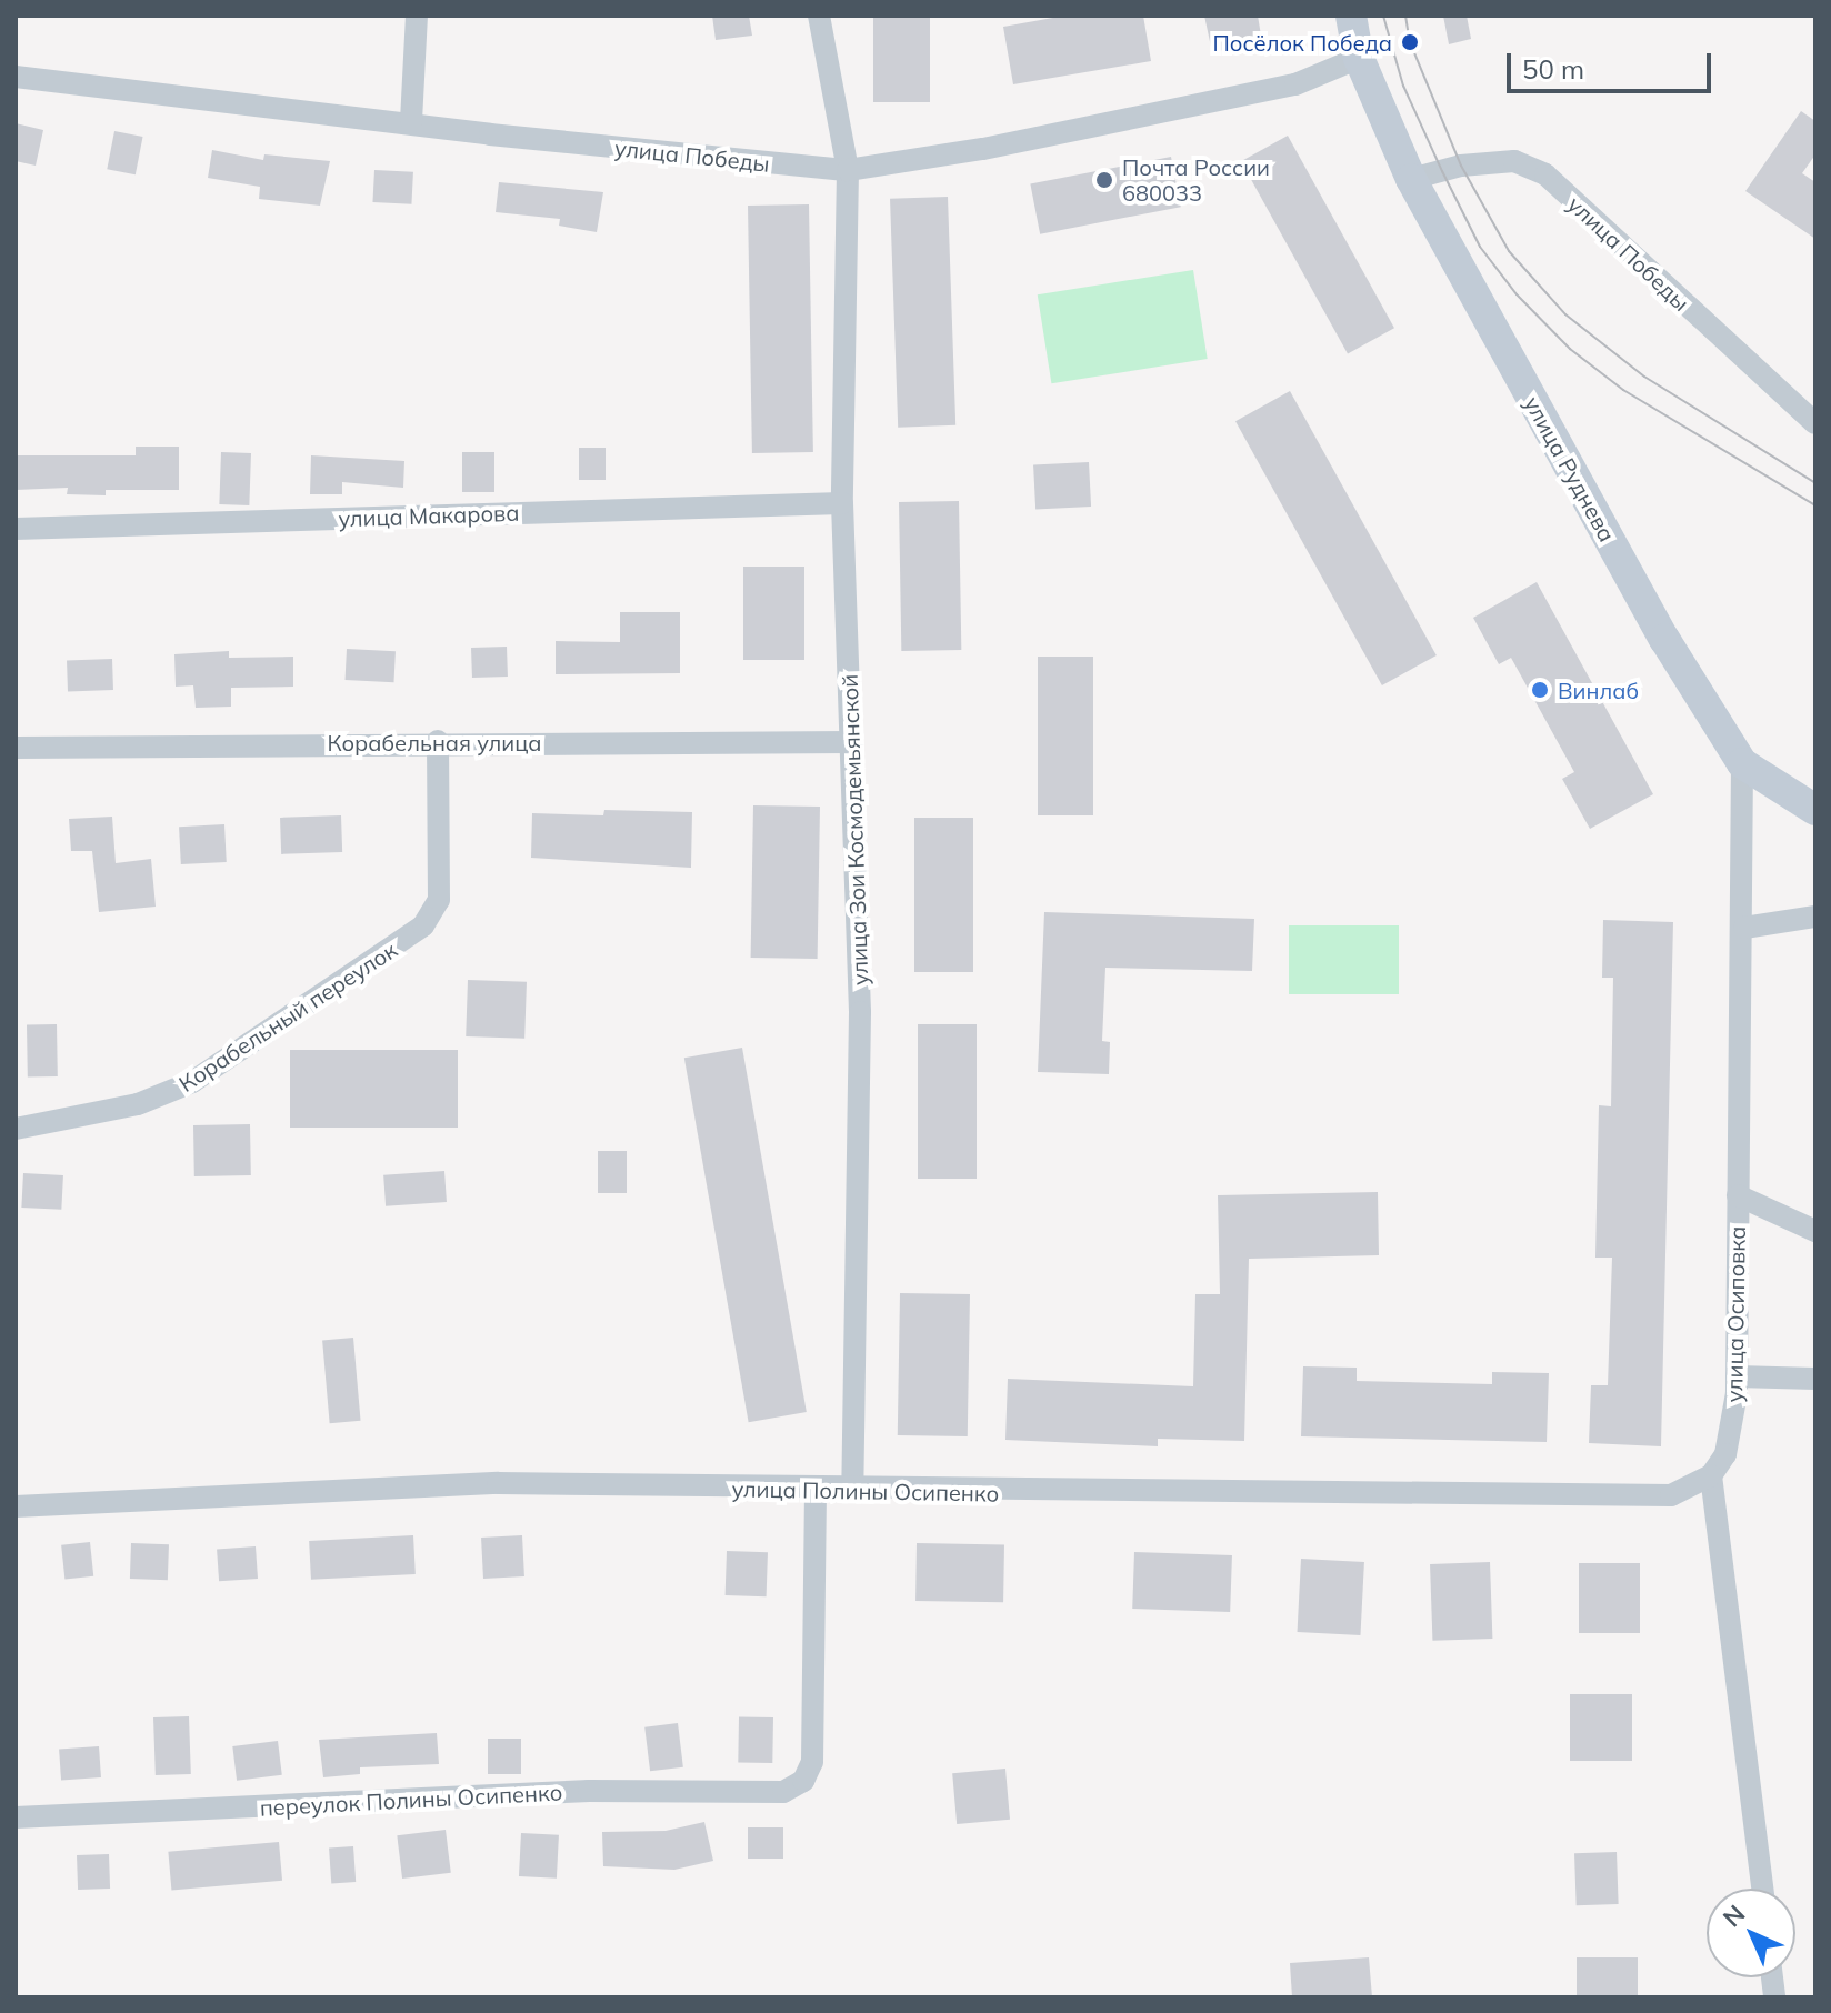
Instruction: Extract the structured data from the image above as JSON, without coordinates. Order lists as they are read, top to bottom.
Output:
{
  "streets": {
    "main road": ["улица Руднева"],
    "street": [
      "улица Победы",
      "улица Макарова",
      "Корабельная улица",
      "улица Зои Космодемьянской",
      "Корабельный переулок",
      "улица Осиповка",
      "улица Полины Осипенко",
      "переулок Полины Осипенко"
    ]
  },
  "crossings": [
    ["улица Победы", "улица Руднева"],
    ["улица Победы", "улица Зои Космодемьянской"],
    ["улица Макарова", "улица Зои Космодемьянской"],
    ["Корабельная улица", "улица Зои Космодемьянской"],
    ["Корабельная улица", "Корабельный переулок"],
    ["улица Зои Космодемьянской", "улица Полины Осипенко"],
    ["улица Осиповка", "улица Полины Осипенко"],
    ["улица Полины Осипенко", "переулок Полины Осипенко"]
  ],
  "places": ["Посёлок Победа", "Почта России 680033", "Винлаб"],
  "scale_bar": "50 m",
  "north": "top left"
}
